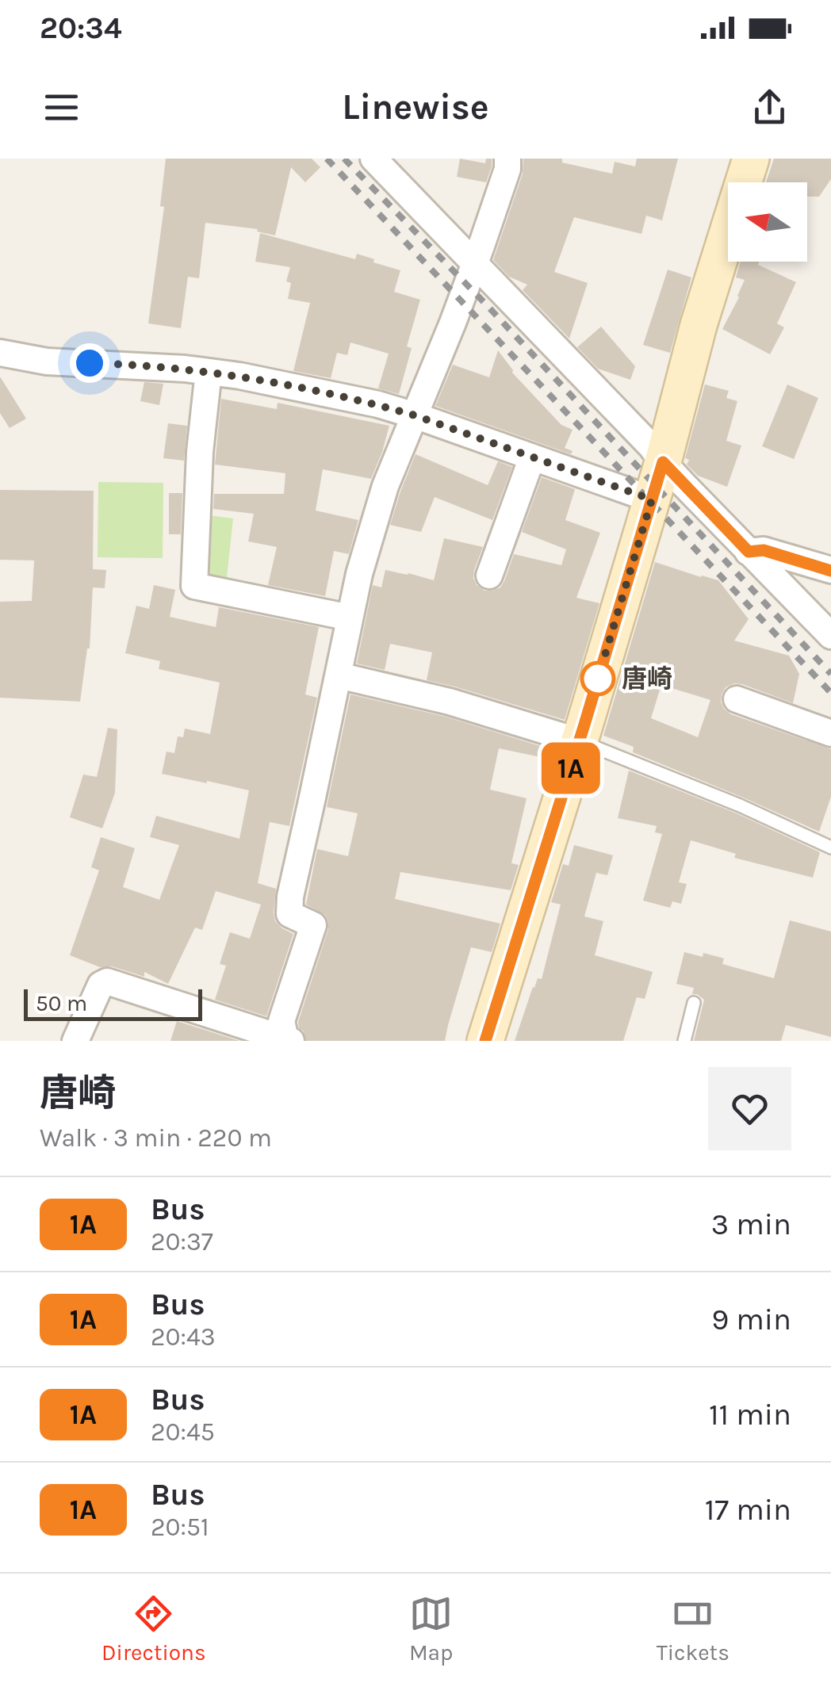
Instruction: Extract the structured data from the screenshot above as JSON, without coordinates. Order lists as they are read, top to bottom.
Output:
{
  "places": ["唐崎"],
  "lines": ["bus line 1A"],
  "scale_bar": "50 m",
  "north": "left",
  "page": {
    "status": "20:34",
    "header": "Linewise",
    "on_map": "1A",
    "scale": "50 m",
    "heading": ["唐崎", "Walk · 3 min · 220 m"],
    "list": [
      {
        "mark": "1A",
        "name": "Bus",
        "note": "20:37",
        "value": "3 min"
      },
      {
        "mark": "1A",
        "name": "Bus",
        "note": "20:43",
        "value": "9 min"
      },
      {
        "mark": "1A",
        "name": "Bus",
        "note": "20:45",
        "value": "11 min"
      },
      {
        "mark": "1A",
        "name": "Bus",
        "note": "20:51",
        "value": "17 min"
      }
    ],
    "tabs": ["Directions", "Map", "Tickets"]
  }
}
